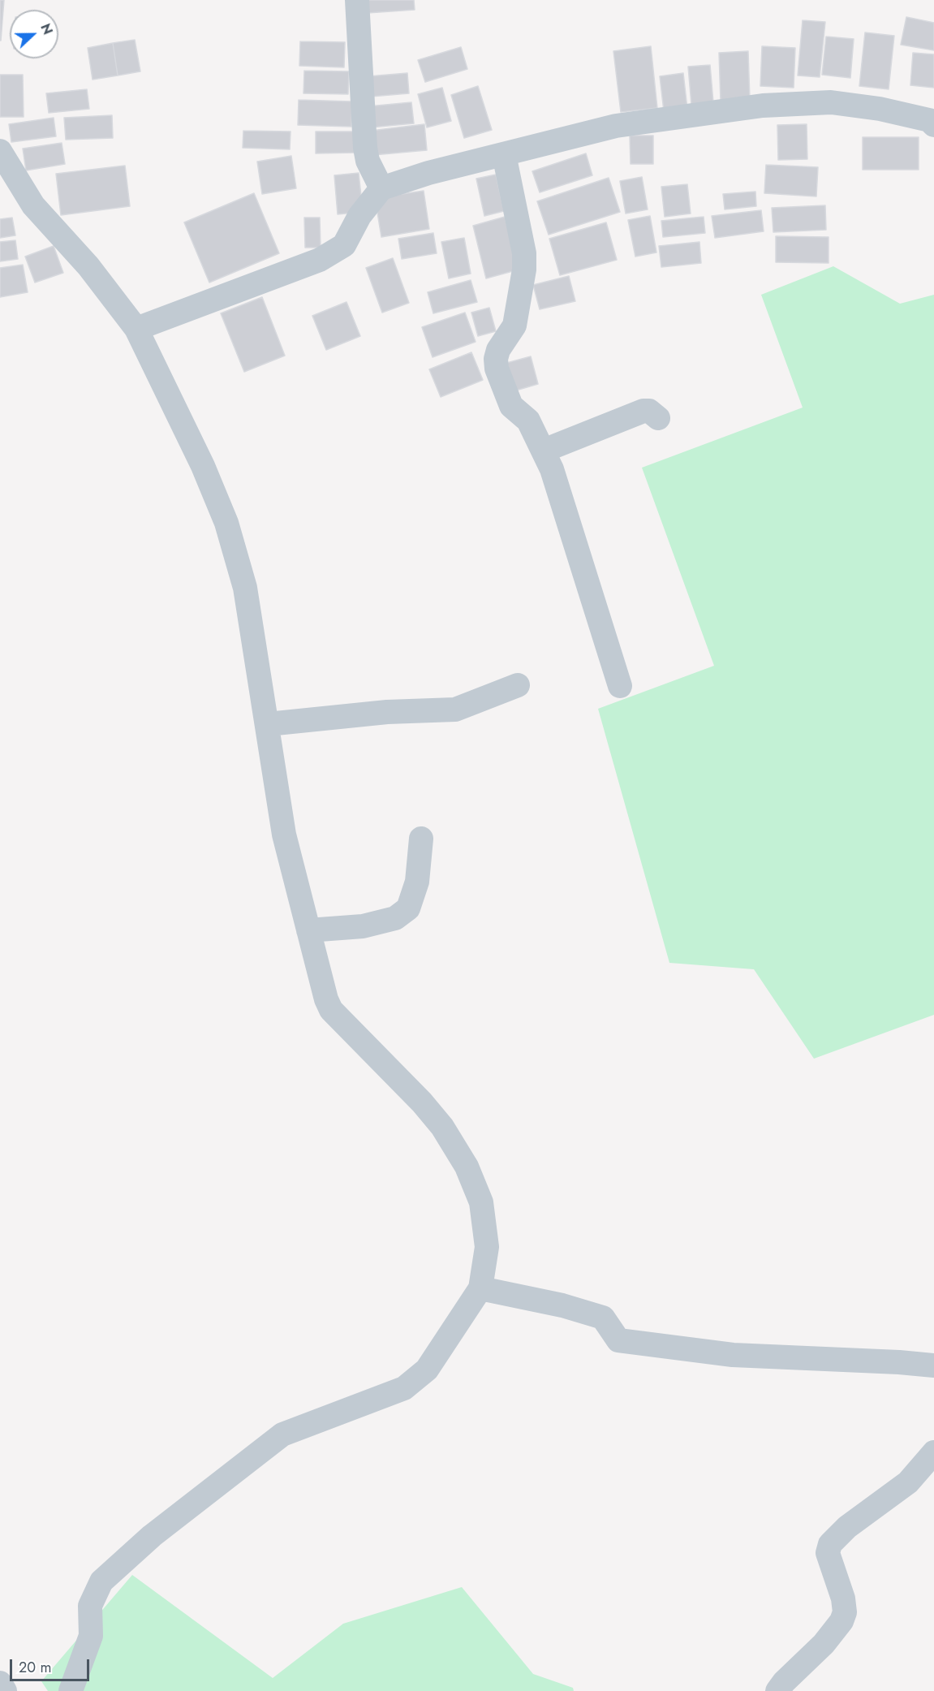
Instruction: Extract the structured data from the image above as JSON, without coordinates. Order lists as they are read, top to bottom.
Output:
{
  "scale_bar": "20 m",
  "north": "right"
}
